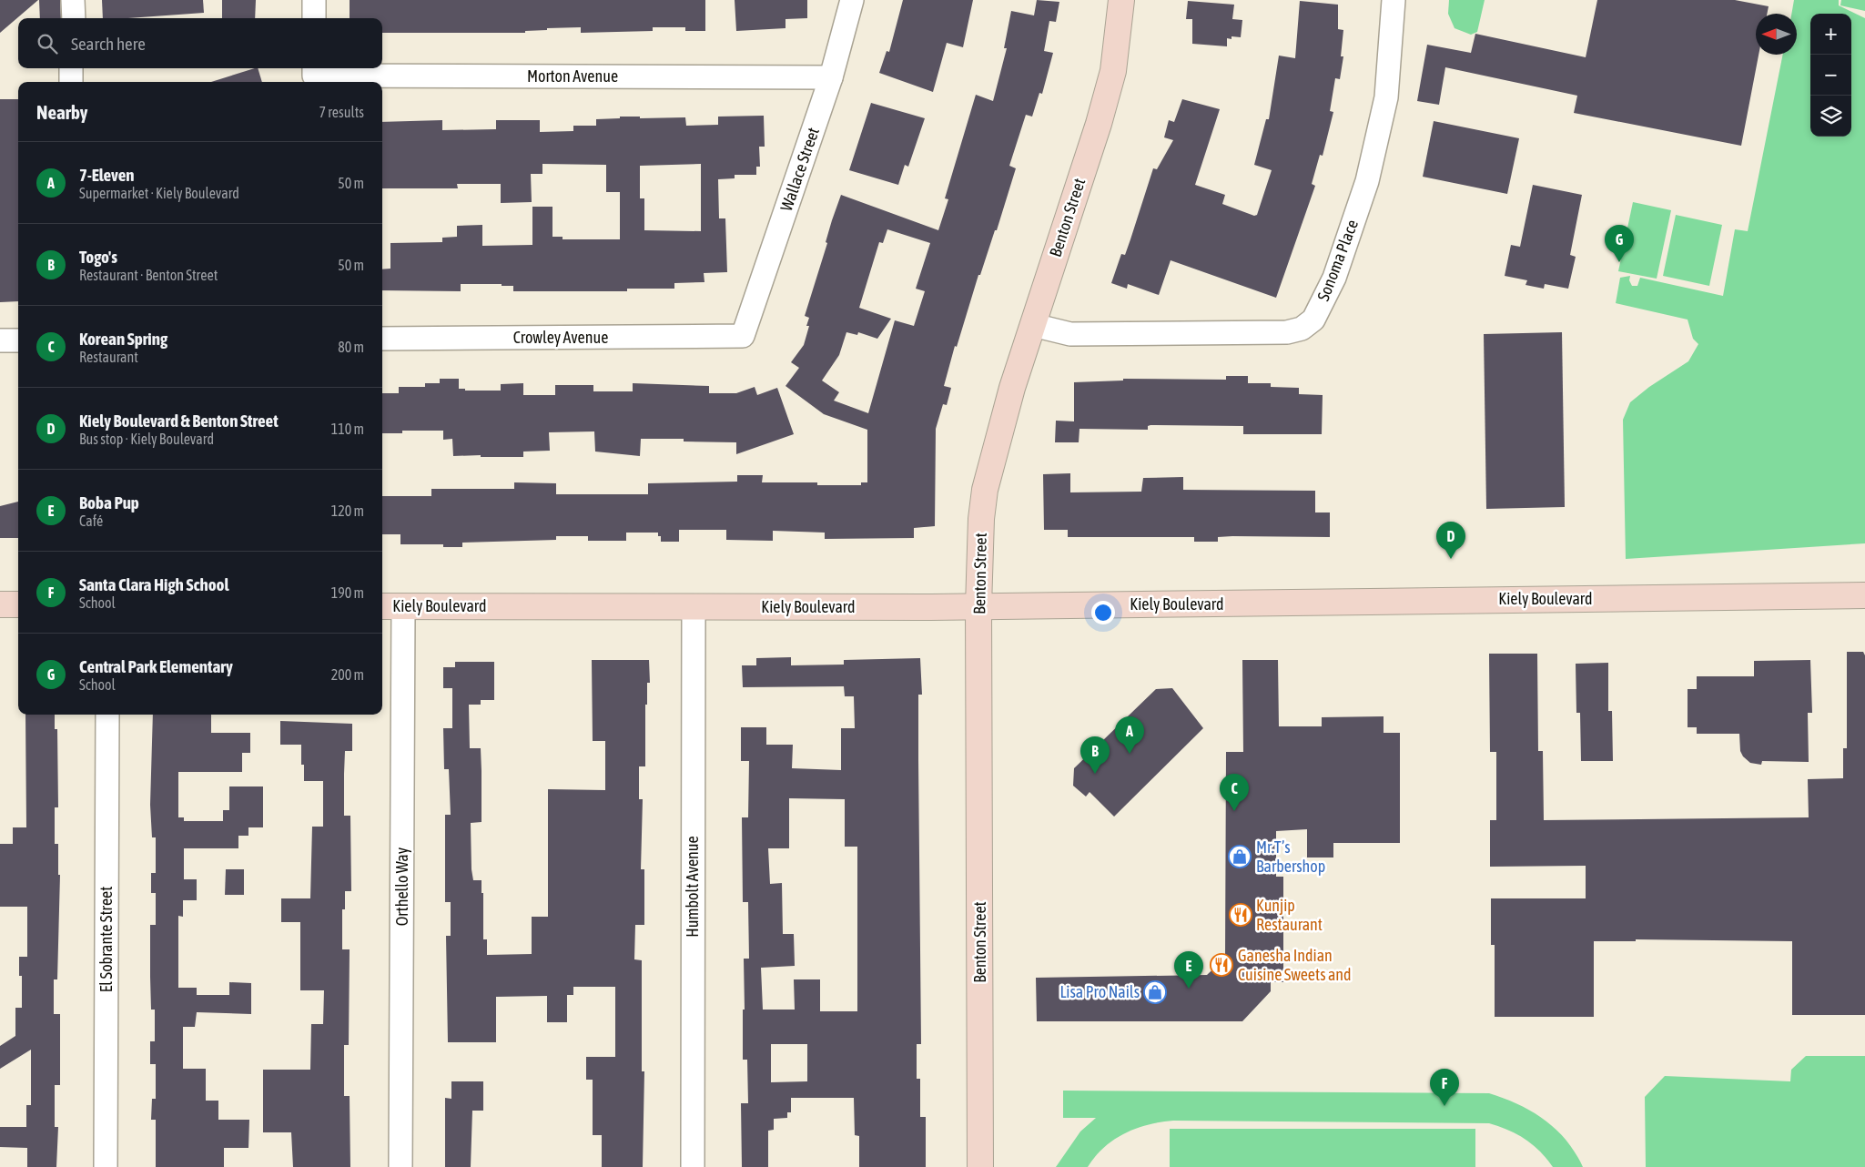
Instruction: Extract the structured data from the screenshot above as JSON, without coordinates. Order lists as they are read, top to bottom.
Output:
{
  "streets": {
    "main road": ["Benton Street", "Kiely Boulevard"],
    "street": [
      "Morton Avenue",
      "Wallace Street",
      "Sonoma Place",
      "Crowley Avenue",
      "Orthello Way",
      "Humbolt Avenue",
      "El Sobrante Street"
    ]
  },
  "crossings": [
    ["Morton Avenue", "Wallace Street"],
    ["Wallace Street", "Crowley Avenue"],
    ["Benton Street", "Sonoma Place"],
    ["Benton Street", "Kiely Boulevard"],
    ["Kiely Boulevard", "Orthello Way"],
    ["Kiely Boulevard", "Humbolt Avenue"]
  ],
  "places": {
    "shop": ["Mr.T’s Barbershop", "Lisa Pro Nails"],
    "restaurant": ["Kunjip Restaurant", "Ganesha Indian Cuisine Sweets and"]
  },
  "north": "left",
  "page": {
    "map_buttons": ["+", "−"],
    "search": "Search here",
    "heading": ["Nearby", "7 results"],
    "list": [
      {
        "mark": "A",
        "name": "7-Eleven",
        "note": "Supermarket · Kiely Boulevard",
        "value": "50 m"
      },
      {
        "mark": "B",
        "name": "Togo's",
        "note": "Restaurant · Benton Street",
        "value": "50 m"
      },
      {
        "mark": "C",
        "name": "Korean Spring",
        "note": "Restaurant",
        "value": "80 m"
      },
      {
        "mark": "D",
        "name": "Kiely Boulevard & Benton Street",
        "note": "Bus stop · Kiely Boulevard",
        "value": "110 m"
      },
      {
        "mark": "E",
        "name": "Boba Pup",
        "note": "Café",
        "value": "120 m"
      },
      {
        "mark": "F",
        "name": "Santa Clara High School",
        "note": "School",
        "value": "190 m"
      },
      {
        "mark": "G",
        "name": "Central Park Elementary",
        "note": "School",
        "value": "200 m"
      }
    ],
    "pins": [
      "G",
      "D",
      "A",
      "B",
      "C",
      "E",
      "F"
    ]
  }
}
